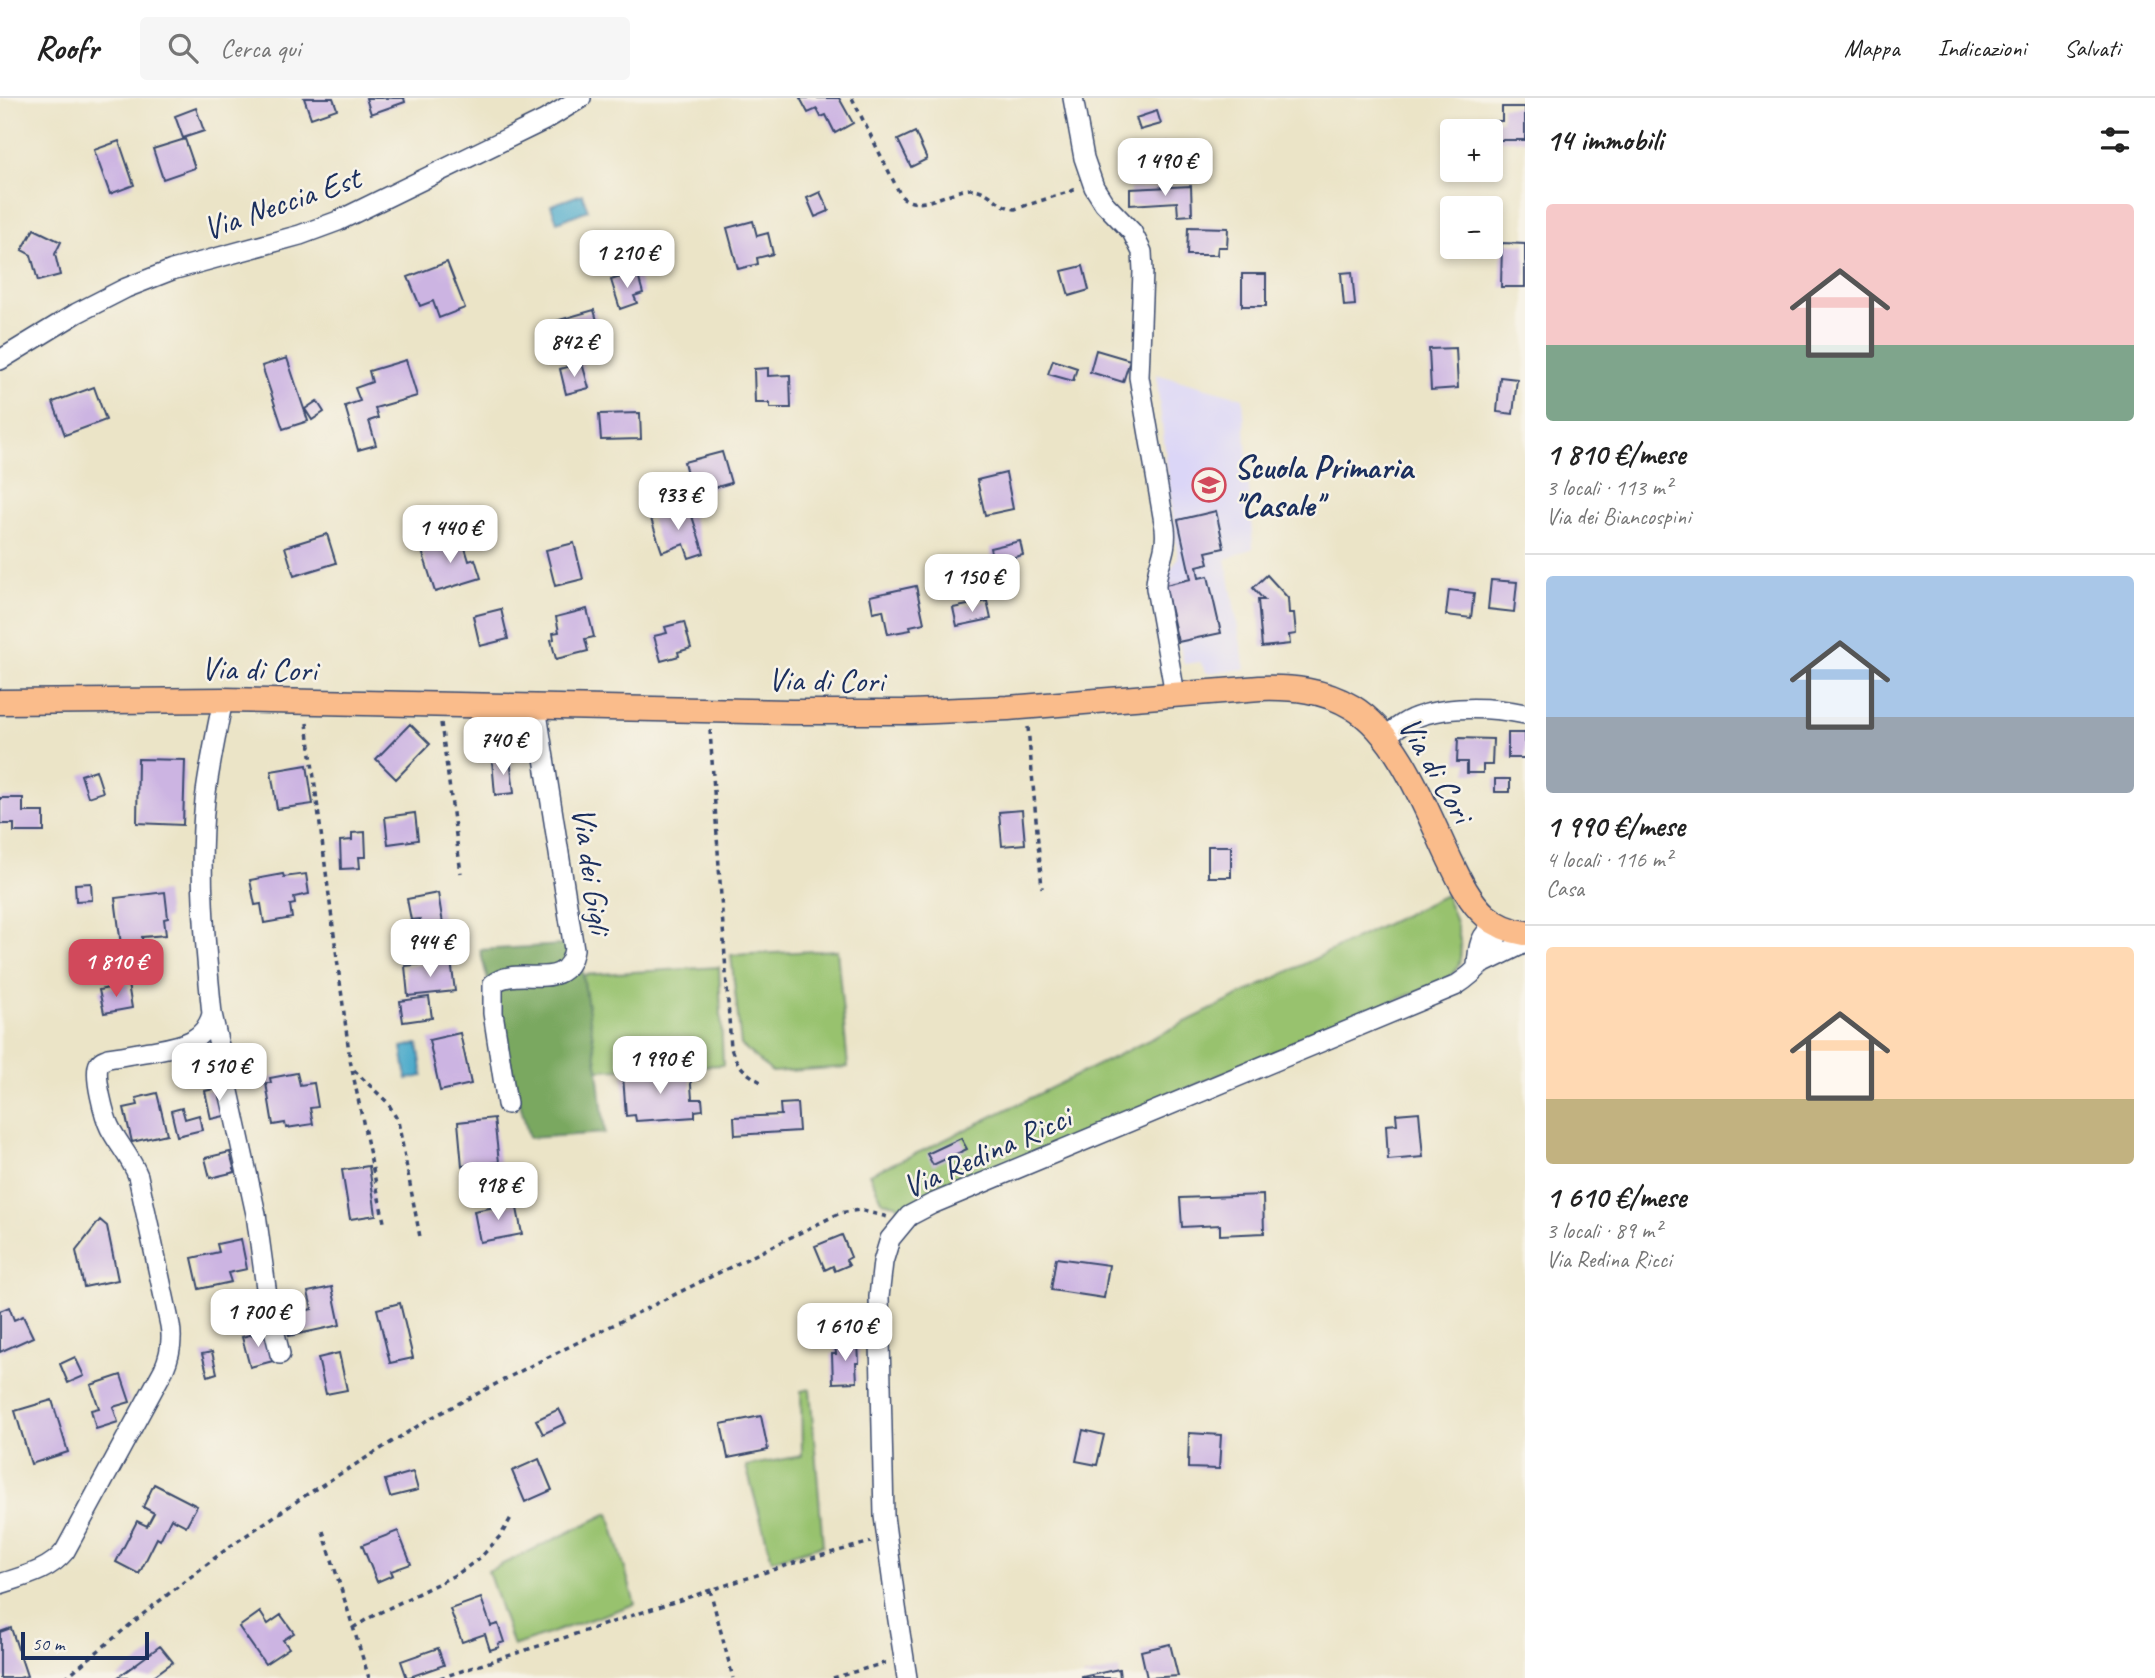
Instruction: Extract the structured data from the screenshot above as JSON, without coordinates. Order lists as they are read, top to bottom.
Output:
{
  "streets": {
    "main road": ["Via di Cori"],
    "street": ["Via Neccia Est", "Via dei Gigli", "Via Redina Ricci"]
  },
  "crossings": [
    ["Via di Cori", "Via dei Gigli"]
  ],
  "places": {
    "school or university": ["Scuola Primaria \"Casale\""]
  },
  "scale_bar": "50 m",
  "page": {
    "header": "Roofr",
    "search": "Cerca qui",
    "nav": ["Mappa", "Indicazioni", "Salvati"],
    "heading": "14 immobili",
    "map_buttons": ["+", "−"],
    "price": [
      "1 490 €",
      "1 210 €",
      "842 €",
      "933 €",
      "1 440 €",
      "1 150 €",
      "740 €",
      "944 €",
      "1 810 €",
      "1 990 €",
      "1 510 €",
      "918 €",
      "1 700 €",
      "1 610 €"
    ],
    "list": [
      {
        "name": "1 810 €/mese",
        "note": "3 locali · 113 m² · Via dei Biancospini"
      },
      {
        "name": "1 990 €/mese",
        "note": "4 locali · 116 m² · Casa"
      },
      {
        "name": "1 610 €/mese",
        "note": "3 locali · 89 m² · Via Redina Ricci"
      }
    ],
    "scale": "50 m"
  }
}
